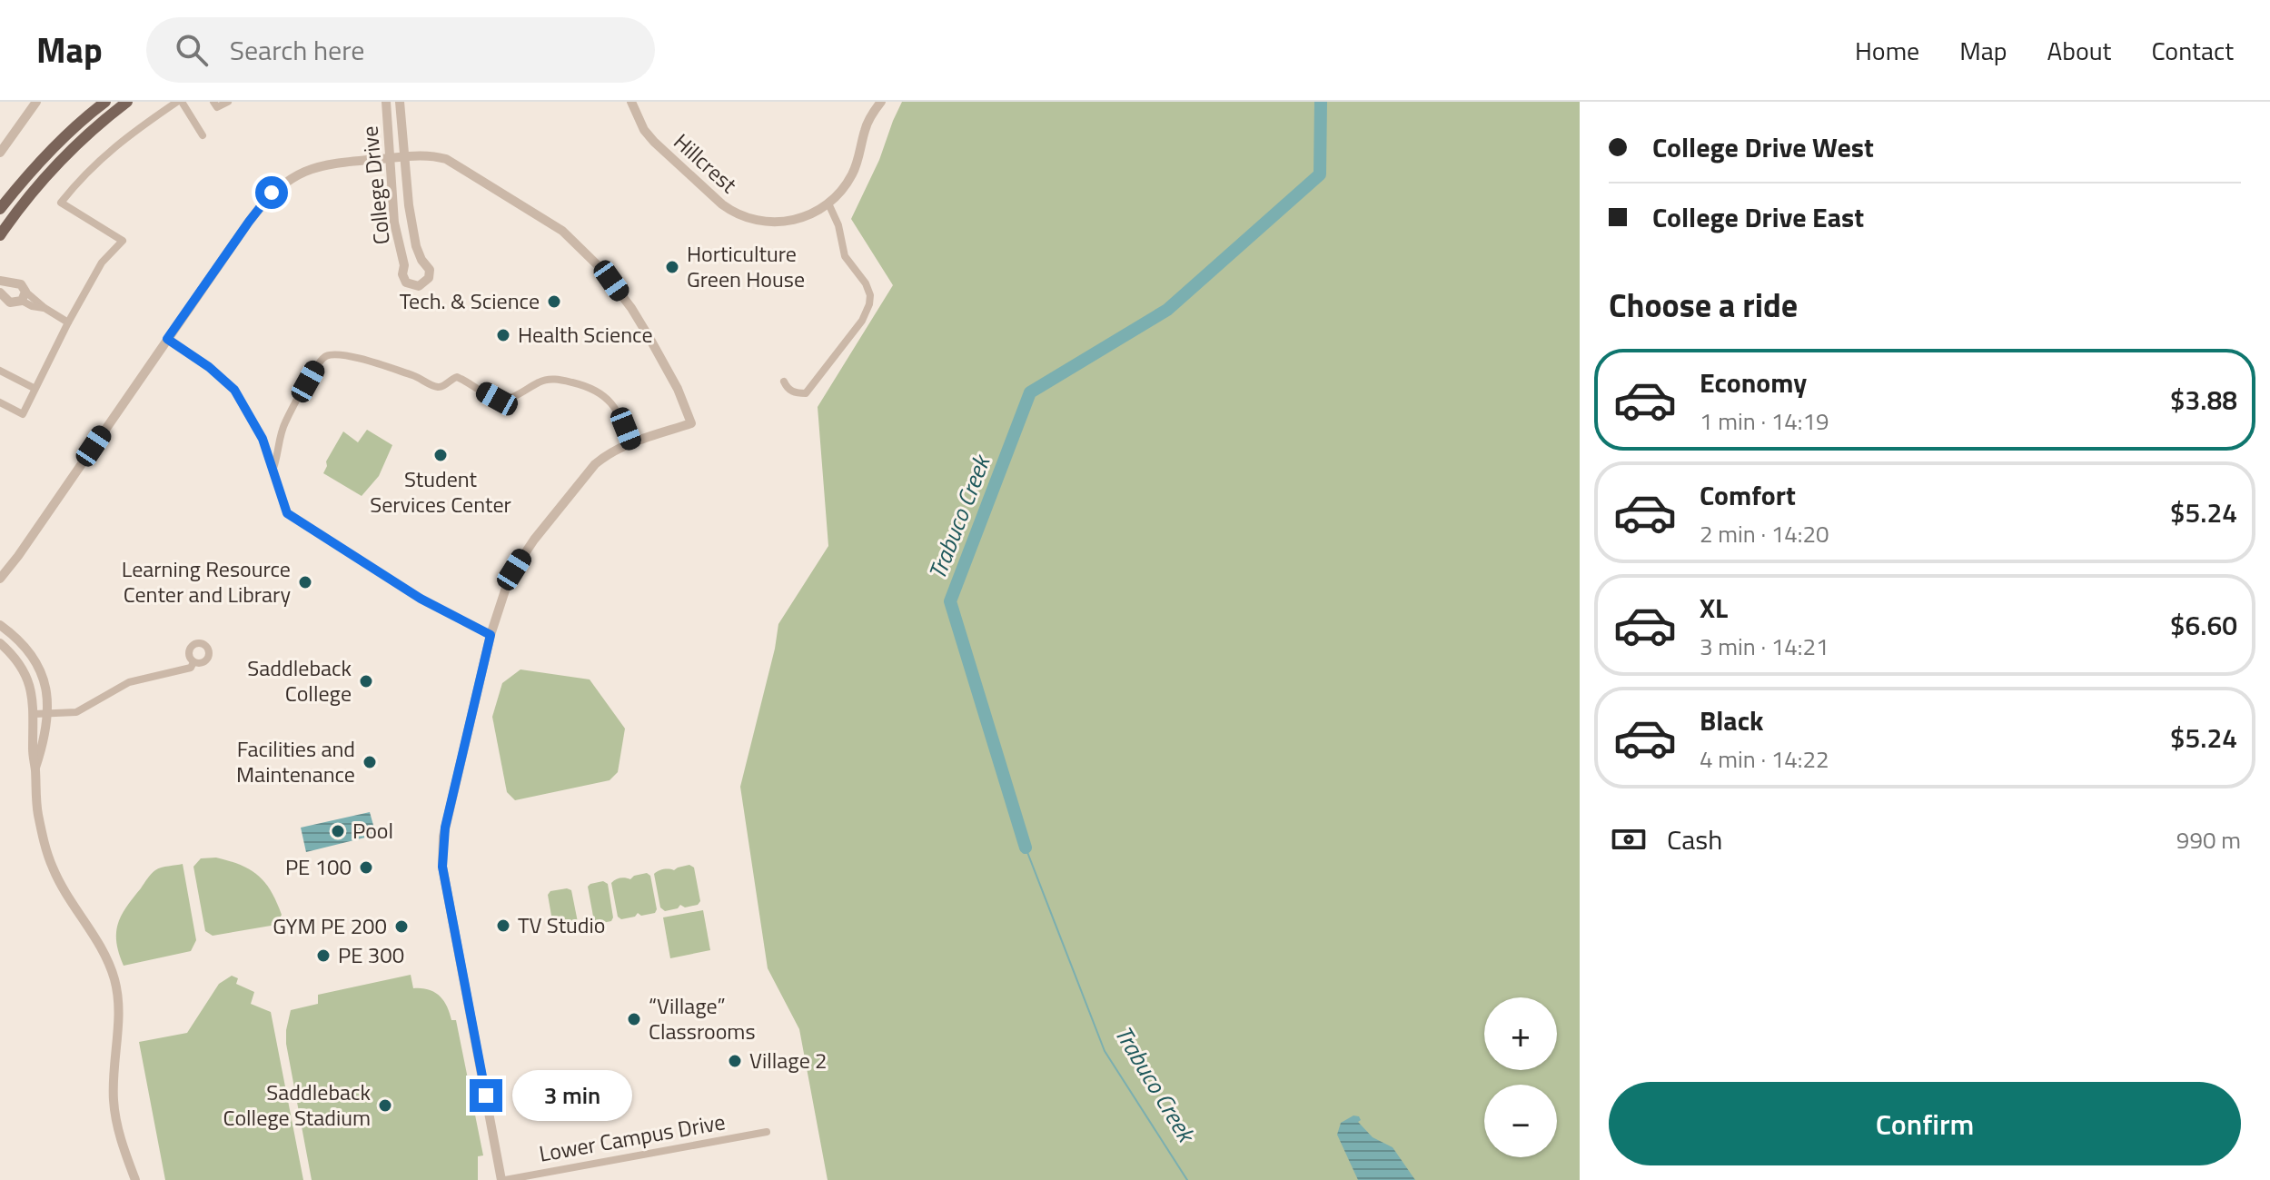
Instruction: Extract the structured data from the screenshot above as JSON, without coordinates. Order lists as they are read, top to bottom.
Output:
{
  "streets": {
    "street": ["Hillcrest", "College Drive", "Lower Campus Drive"]
  },
  "water": ["Trabuco Creek"],
  "places": [
    "Horticulture Green House",
    "Tech. & Science",
    "Health Science",
    "Student Services Center",
    "Learning Resource Center and Library",
    "Saddleback College",
    "Facilities and Maintenance",
    "Pool",
    "PE 100",
    "TV Studio",
    "GYM PE 200",
    "PE 300",
    "“Village” Classrooms",
    "Village 2",
    "Saddleback College Stadium"
  ],
  "page": {
    "header": "Map",
    "search": "Search here",
    "nav": [
      "Home",
      "Map",
      "About",
      "Contact"
    ],
    "banner": ["College Drive West", "College Drive East"],
    "heading": "Choose a ride",
    "list": [
      {
        "name": "Economy",
        "note": "1 min · 14:19",
        "value": "$3.88"
      },
      {
        "name": "Comfort",
        "note": "2 min · 14:20",
        "value": "$5.24"
      },
      {
        "name": "XL",
        "note": "3 min · 14:21",
        "value": "$6.60"
      },
      {
        "name": "Black",
        "note": "4 min · 14:22",
        "value": "$5.24"
      }
    ],
    "pay": ["Cash", "990 m"],
    "map_buttons": ["+", "−"],
    "buttons": "Confirm",
    "bubble": "3 min"
  }
}
